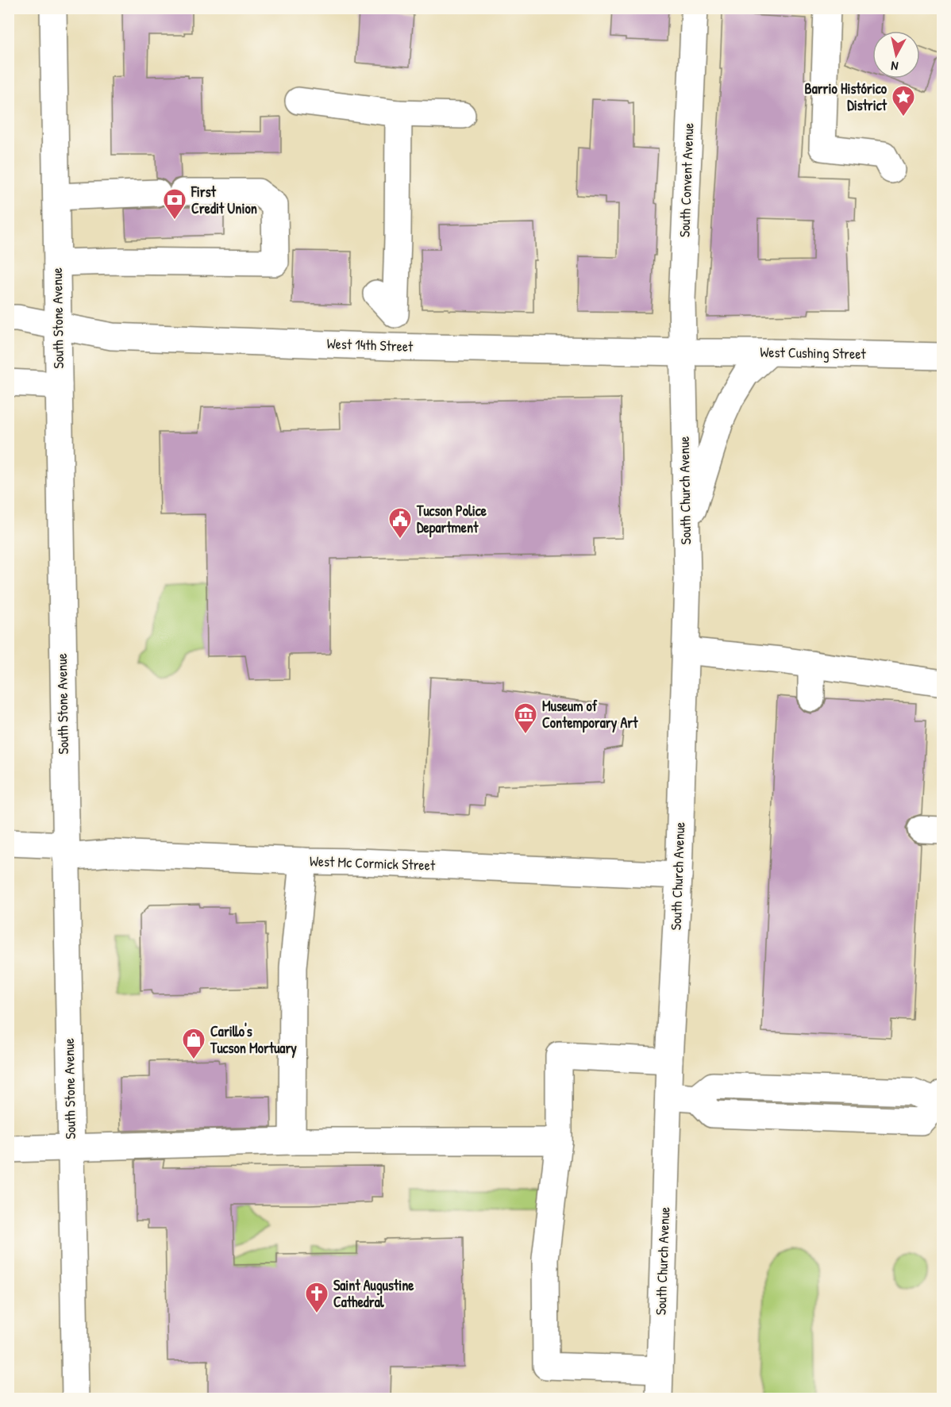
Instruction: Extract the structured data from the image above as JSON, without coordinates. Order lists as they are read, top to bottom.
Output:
{
  "streets": {
    "street": [
      "South Convent Avenue",
      "South Stone Avenue",
      "West 14th Street",
      "West Cushing Street",
      "South Church Avenue",
      "West Mc Cormick Street"
    ]
  },
  "crossings": [
    ["South Convent Avenue", "West 14th Street"],
    ["South Convent Avenue", "West Cushing Street"],
    ["South Convent Avenue", "South Church Avenue"],
    ["South Stone Avenue", "West 14th Street"],
    ["South Stone Avenue", "West Mc Cormick Street"],
    ["West 14th Street", "West Cushing Street"],
    ["West 14th Street", "South Church Avenue"],
    ["West Cushing Street", "South Church Avenue"],
    ["South Church Avenue", "West Mc Cormick Street"]
  ],
  "places": {
    "place": ["Barrio Histórico District"],
    "bank": ["First Credit Union"],
    "public building": ["Tucson Police Department"],
    "museum": ["Museum of Contemporary Art"],
    "shop": ["Carillo's Tucson Mortuary"],
    "church": ["Saint Augustine Cathedral"]
  },
  "north": "bottom"
}
